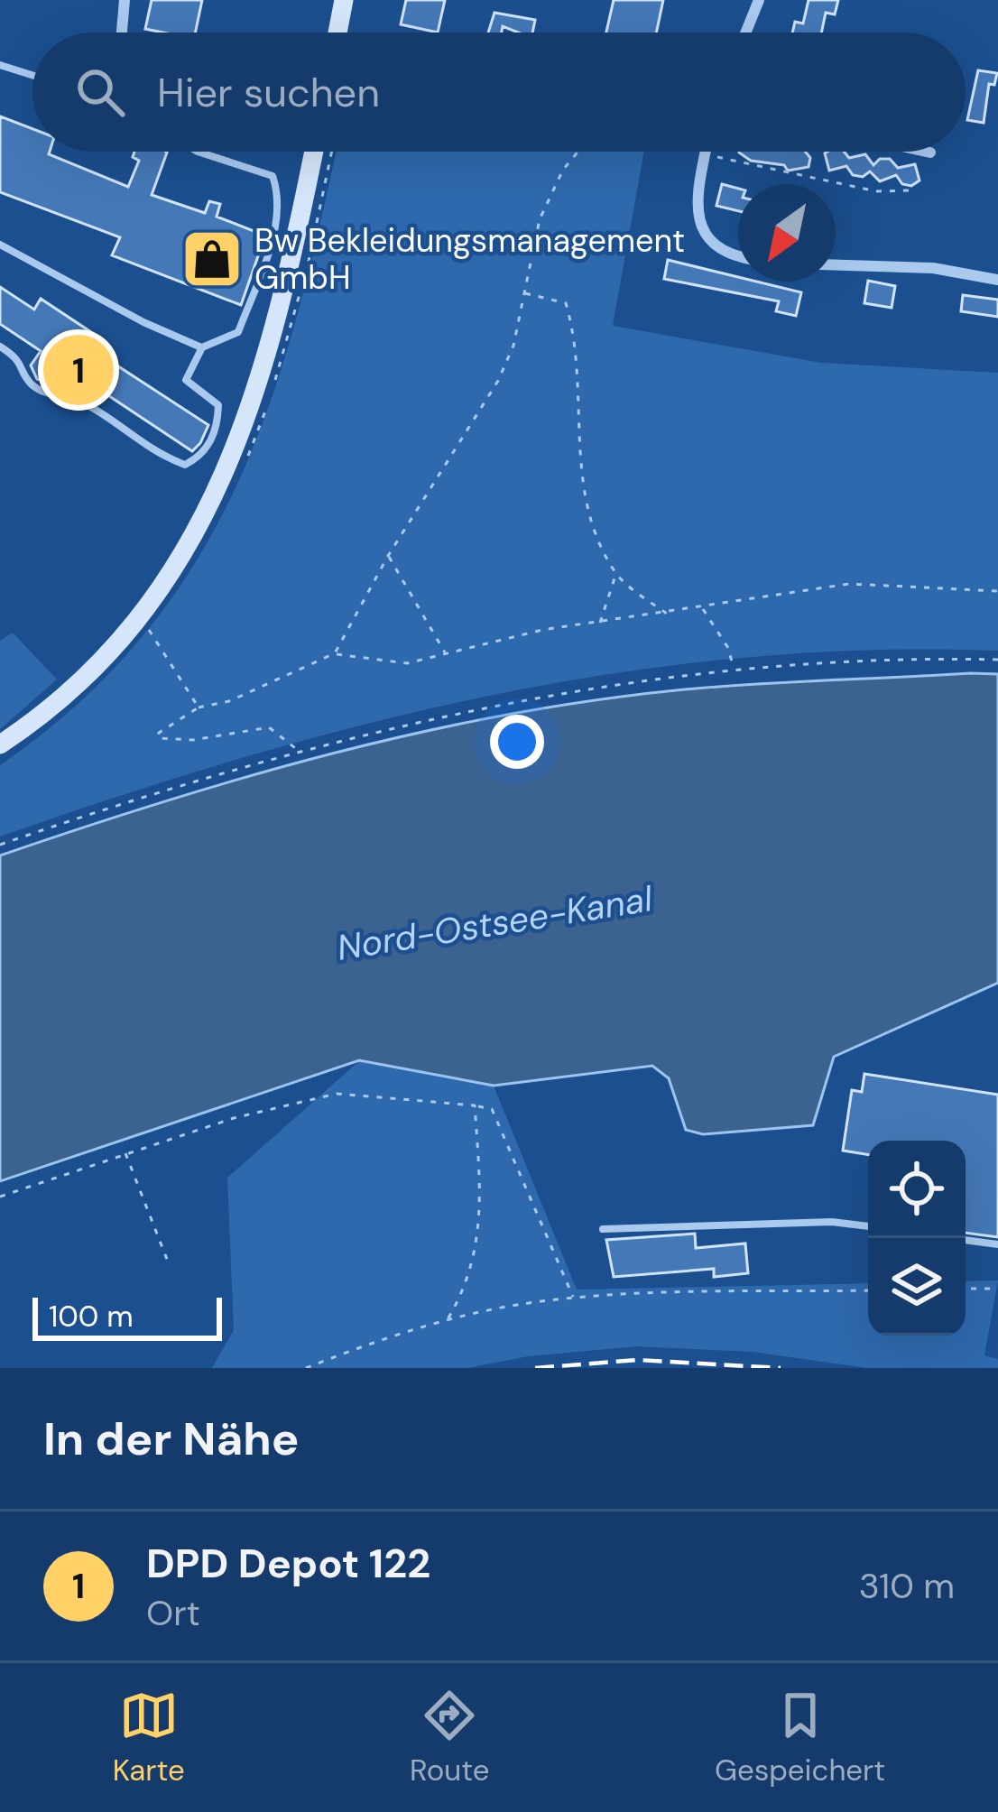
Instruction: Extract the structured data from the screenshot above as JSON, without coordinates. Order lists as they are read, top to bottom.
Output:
{
  "water": ["Nord-Ostsee-Kanal"],
  "places": {
    "shop": ["Bw Bekleidungsmanagement GmbH"]
  },
  "scale_bar": "100 m",
  "north": "bottom left",
  "page": {
    "search": "Hier suchen",
    "pins": "1",
    "scale": "100 m",
    "heading": "In der Nähe",
    "list": [
      {
        "mark": "1",
        "name": "DPD Depot 122",
        "note": "Ort",
        "value": "310 m"
      }
    ],
    "nav": ["Karte", "Route", "Gespeichert"]
  }
}
